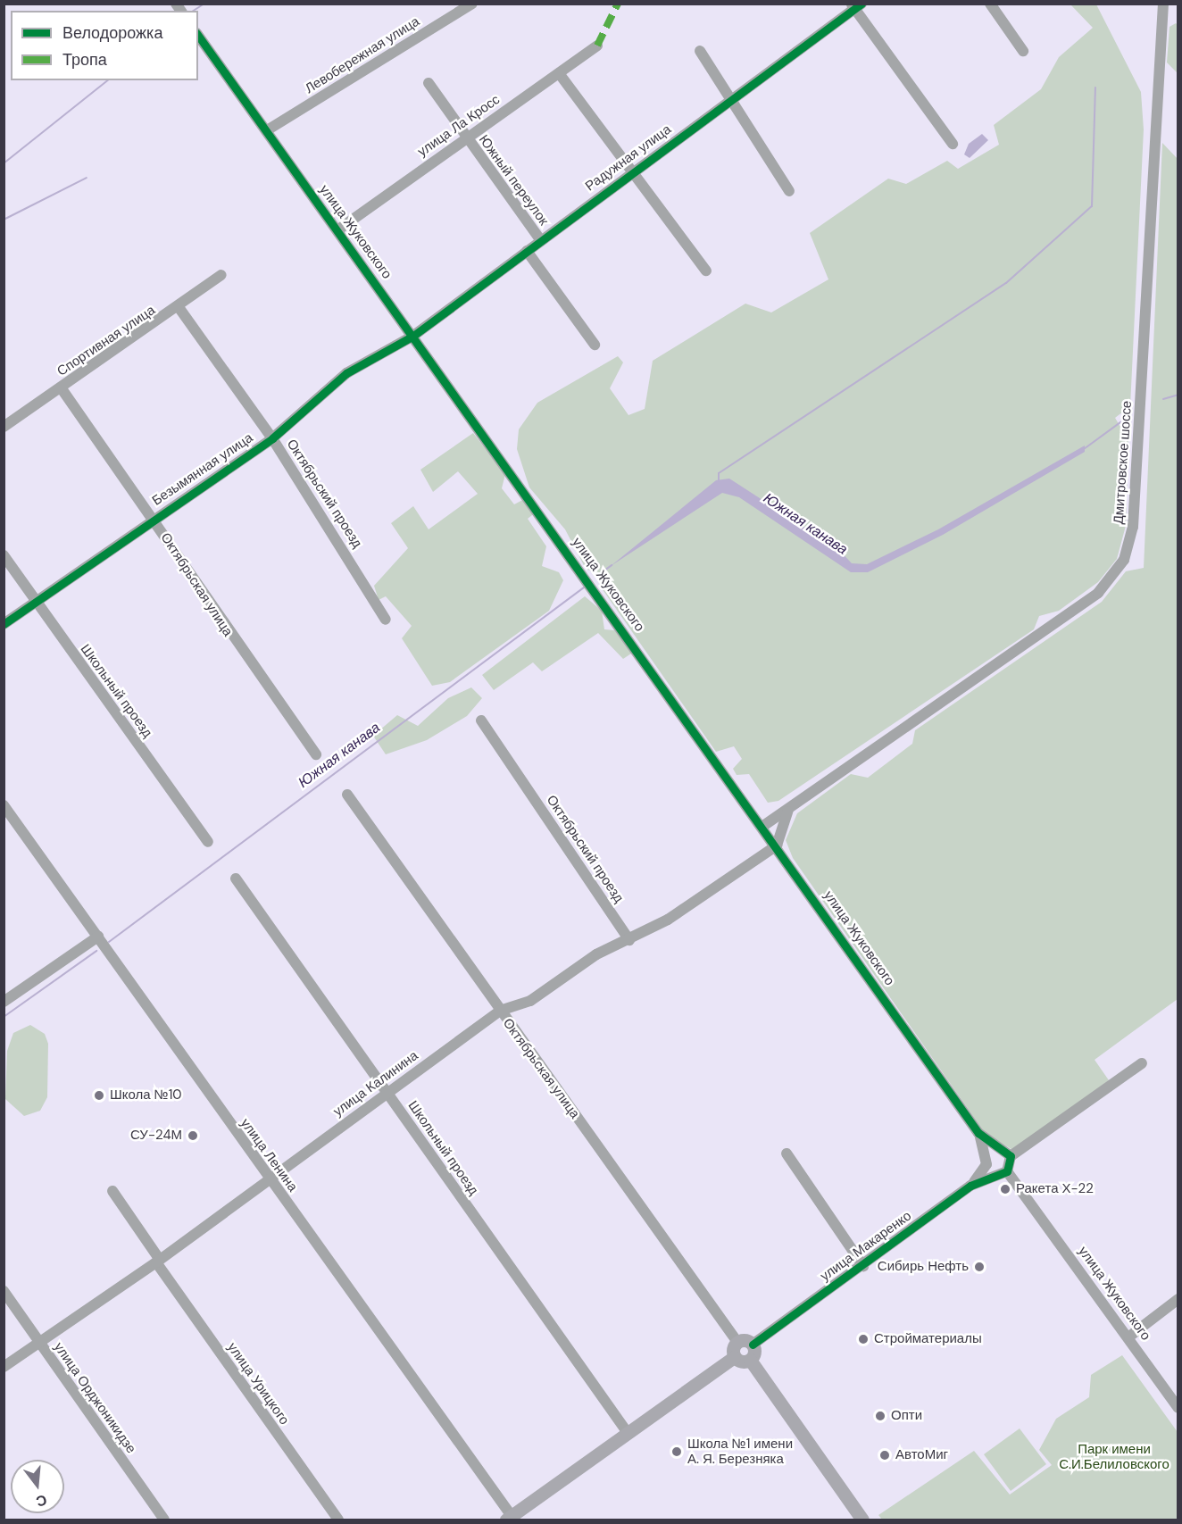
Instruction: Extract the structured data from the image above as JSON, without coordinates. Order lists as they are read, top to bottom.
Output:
{
  "streets": {
    "street": [
      "Левобережная улица",
      "улица Ла Кросс",
      "Радужная улица",
      "Южный переулок",
      "улица Жуковского",
      "Спортивная улица",
      "Дмитровское шоссе",
      "Безымянная улица",
      "Октябрьский проезд",
      "Октябрьская улица",
      "Школьный проезд",
      "улица Калинина",
      "улица Ленина",
      "улица Макаренко",
      "улица Урицкого",
      "улица Орджоникидзе"
    ]
  },
  "crossings": [
    ["Левобережная улица", "улица Жуковского"],
    ["улица Ла Кросс", "Южный переулок"],
    ["улица Ла Кросс", "улица Жуковского"],
    ["Радужная улица", "Южный переулок"],
    ["Радужная улица", "улица Жуковского"],
    ["Радужная улица", "Безымянная улица"],
    ["улица Жуковского", "Дмитровское шоссе"],
    ["улица Жуковского", "Безымянная улица"],
    ["улица Жуковского", "улица Калинина"],
    ["улица Жуковского", "улица Макаренко"],
    ["Спортивная улица", "Октябрьский проезд"],
    ["Спортивная улица", "Октябрьская улица"],
    ["Безымянная улица", "Октябрьский проезд"],
    ["Безымянная улица", "Октябрьская улица"],
    ["Безымянная улица", "Школьный проезд"],
    ["Октябрьский проезд", "улица Калинина"],
    ["Октябрьская улица", "улица Калинина"],
    ["Школьный проезд", "улица Калинина"],
    ["улица Калинина", "улица Ленина"],
    ["улица Калинина", "улица Урицкого"],
    ["улица Калинина", "улица Орджоникидзе"]
  ],
  "water": ["Южная канава"],
  "parks": ["Парк имени С.И.Белиловского"],
  "places": [
    "Школа №10",
    "СУ-24М",
    "Ракета Х-22",
    "Сибирь Нефть",
    "Стройматериалы",
    "Опти",
    "Школа №1 имени А. Я. Березняка",
    "АвтоМиг"
  ],
  "legend": ["Велодорожка", "Тропа"],
  "north": "bottom"
}
